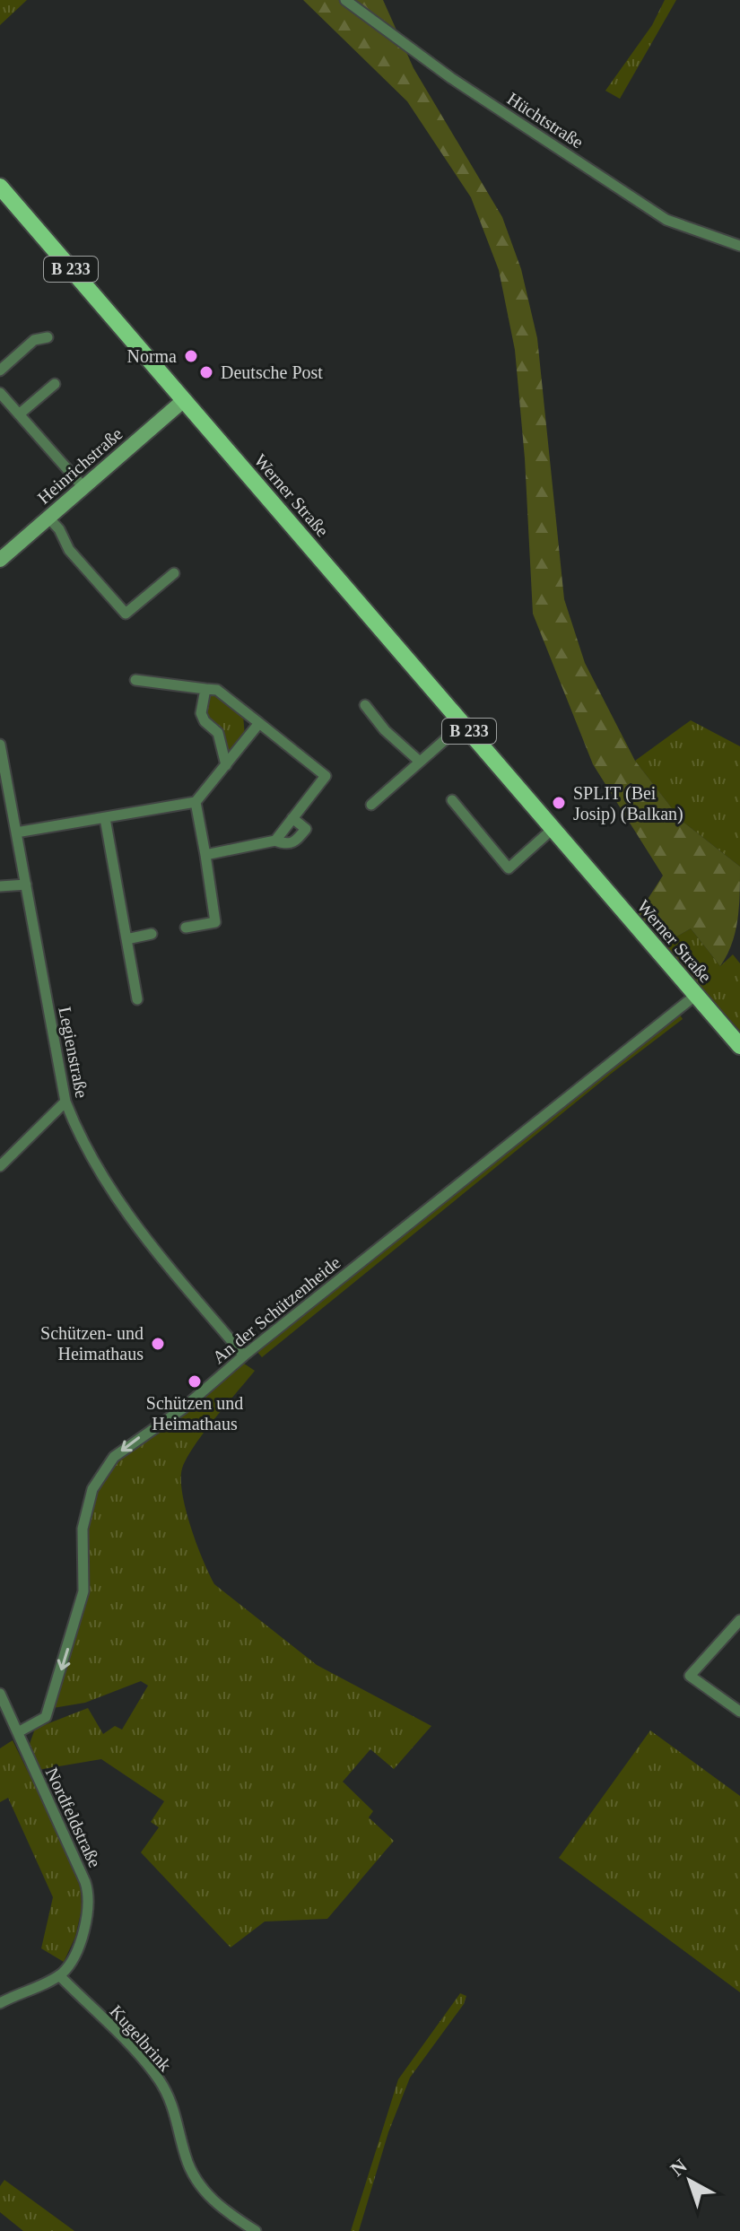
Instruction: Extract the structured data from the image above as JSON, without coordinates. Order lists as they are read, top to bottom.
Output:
{
  "streets": {
    "main road": ["B 233", "Werner Straße"],
    "street": [
      "Hüchtstraße",
      "Heinrichstraße",
      "Legienstraße",
      "An der Schützenheide",
      "Nordfeldstraße",
      "Kugelbrink"
    ]
  },
  "crossings": [
    ["Heinrichstraße", "Werner Straße"],
    ["Werner Straße", "An der Schützenheide"],
    ["Legienstraße", "An der Schützenheide"],
    ["An der Schützenheide", "Nordfeldstraße"],
    ["Nordfeldstraße", "Kugelbrink"]
  ],
  "one_way": ["An der Schützenheide"],
  "places": [
    "Norma",
    "Deutsche Post",
    "SPLIT (Bei Josip) (Balkan)",
    "Schützen- und Heimathaus",
    "Schützen und Heimathaus"
  ],
  "north": "top left"
}
